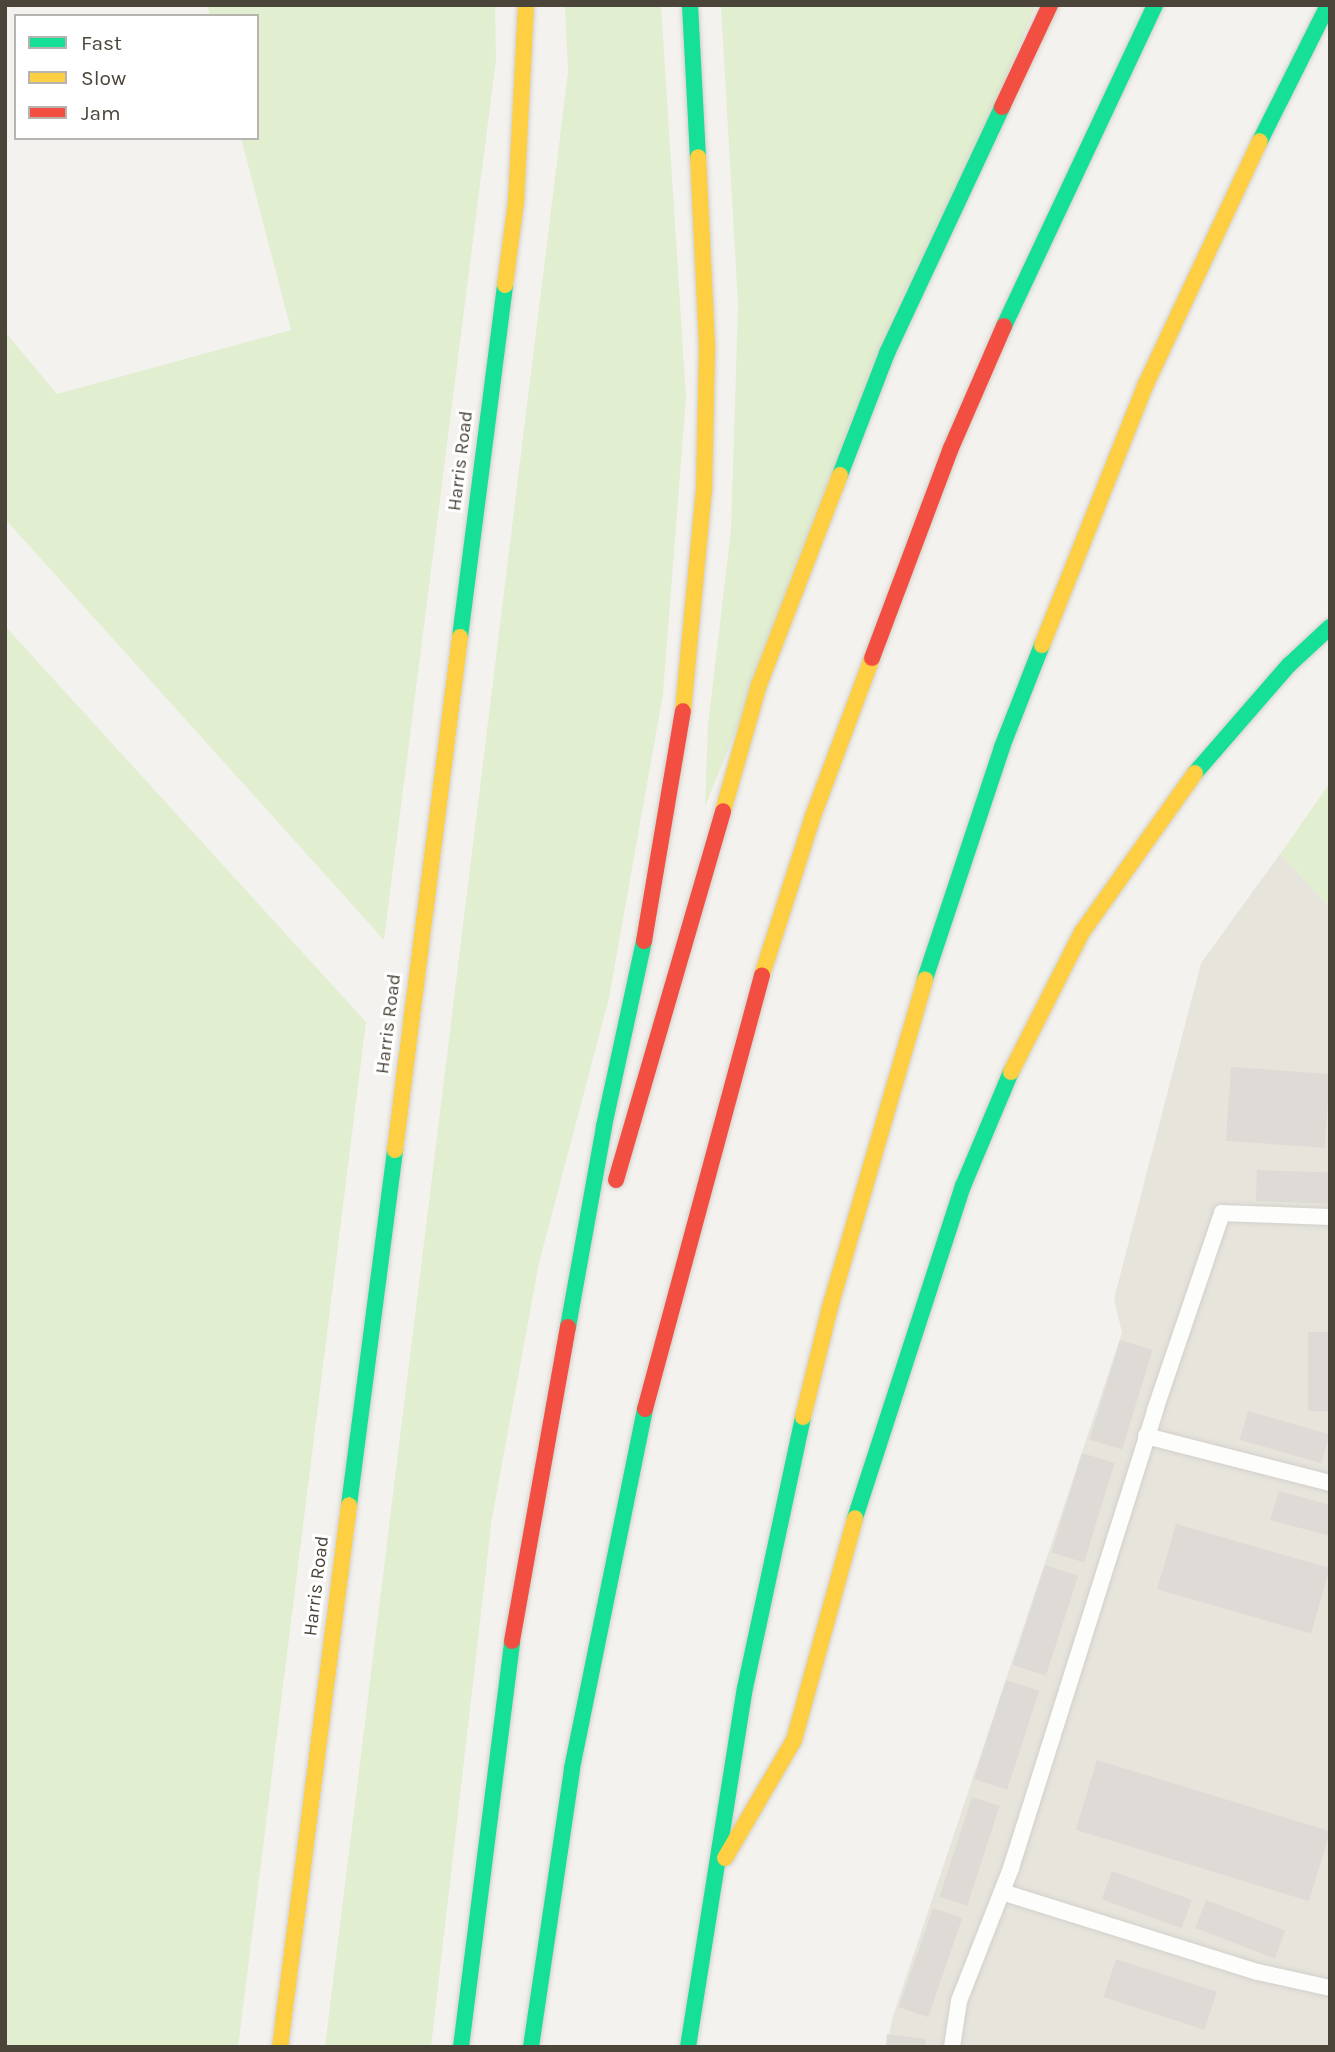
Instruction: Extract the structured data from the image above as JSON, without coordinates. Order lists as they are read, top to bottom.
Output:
{
  "streets": {
    "main road": ["Harris Road"]
  },
  "legend": ["Fast", "Slow", "Jam"]
}
